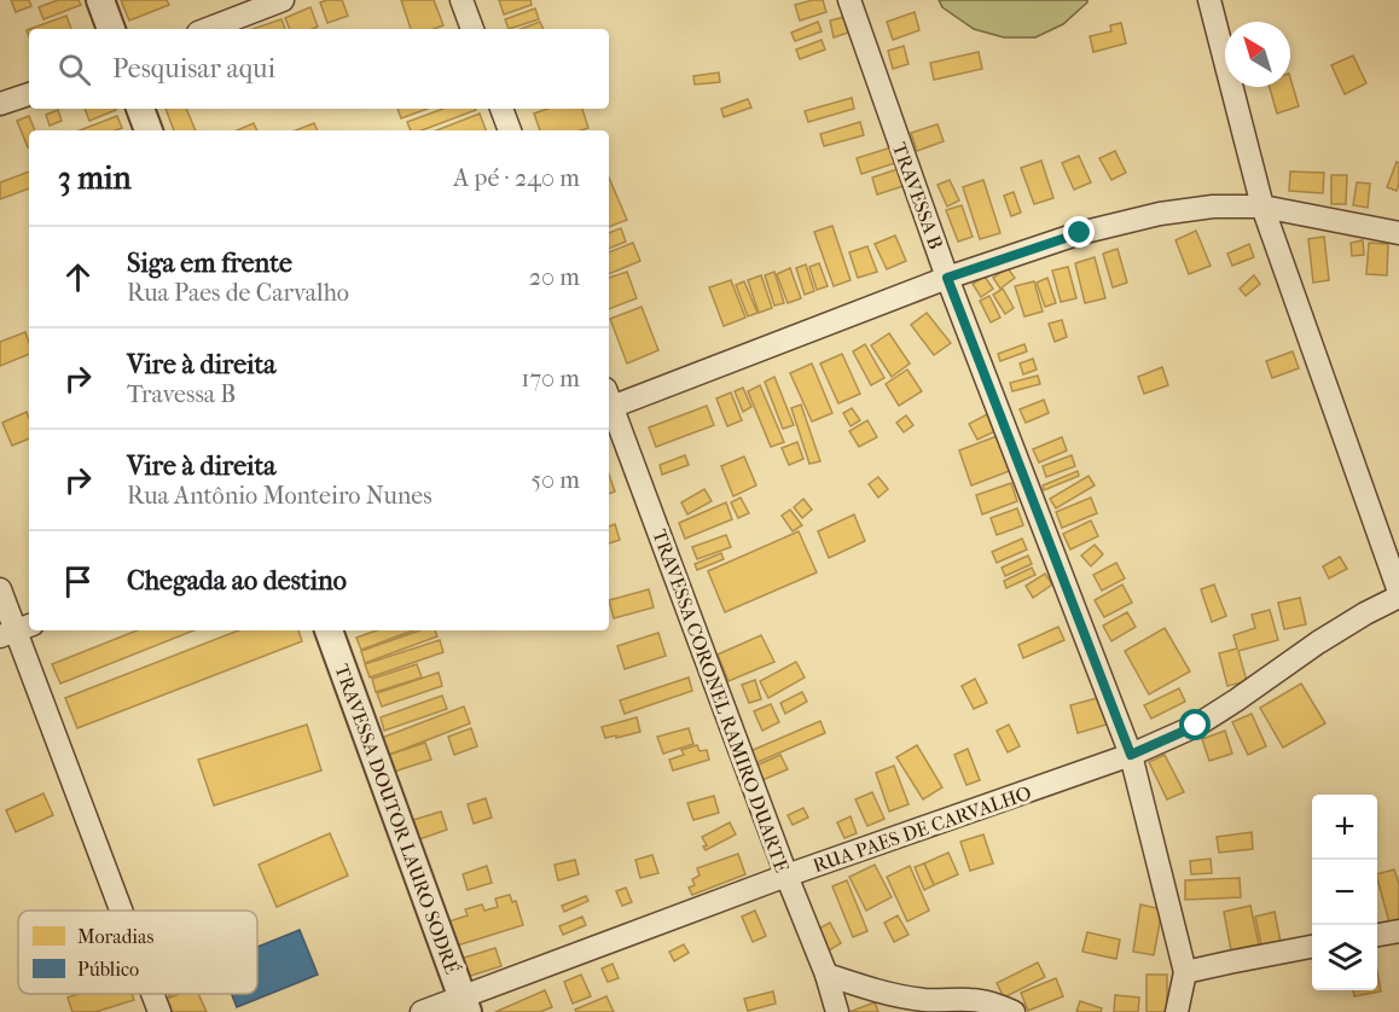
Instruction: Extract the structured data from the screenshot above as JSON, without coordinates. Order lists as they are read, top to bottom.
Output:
{
  "streets": {
    "street": [
      "TRAVESSA B",
      "TRAVESSA CORONEL RAMIRO DUARTE",
      "TRAVESSA DOUTOR LAURO SODRÉ",
      "RUA PAES DE CARVALHO"
    ]
  },
  "crossings": [
    ["TRAVESSA B", "RUA PAES DE CARVALHO"],
    ["TRAVESSA CORONEL RAMIRO DUARTE", "RUA PAES DE CARVALHO"],
    ["TRAVESSA DOUTOR LAURO SODRÉ", "RUA PAES DE CARVALHO"]
  ],
  "legend": ["Moradias", "Público"],
  "north": "top left",
  "page": {
    "search": "Pesquisar aqui",
    "heading": ["3 min", "A pé · 240 m"],
    "list": [
      ["Siga em frente", "Rua Paes de Carvalho", "20 m"],
      ["Vire à direita", "Travessa B", "170 m"],
      ["Vire à direita", "Rua Antônio Monteiro Nunes", "50 m"],
      "Chegada ao destino"
    ],
    "map_buttons": ["+", "−"]
  }
}
